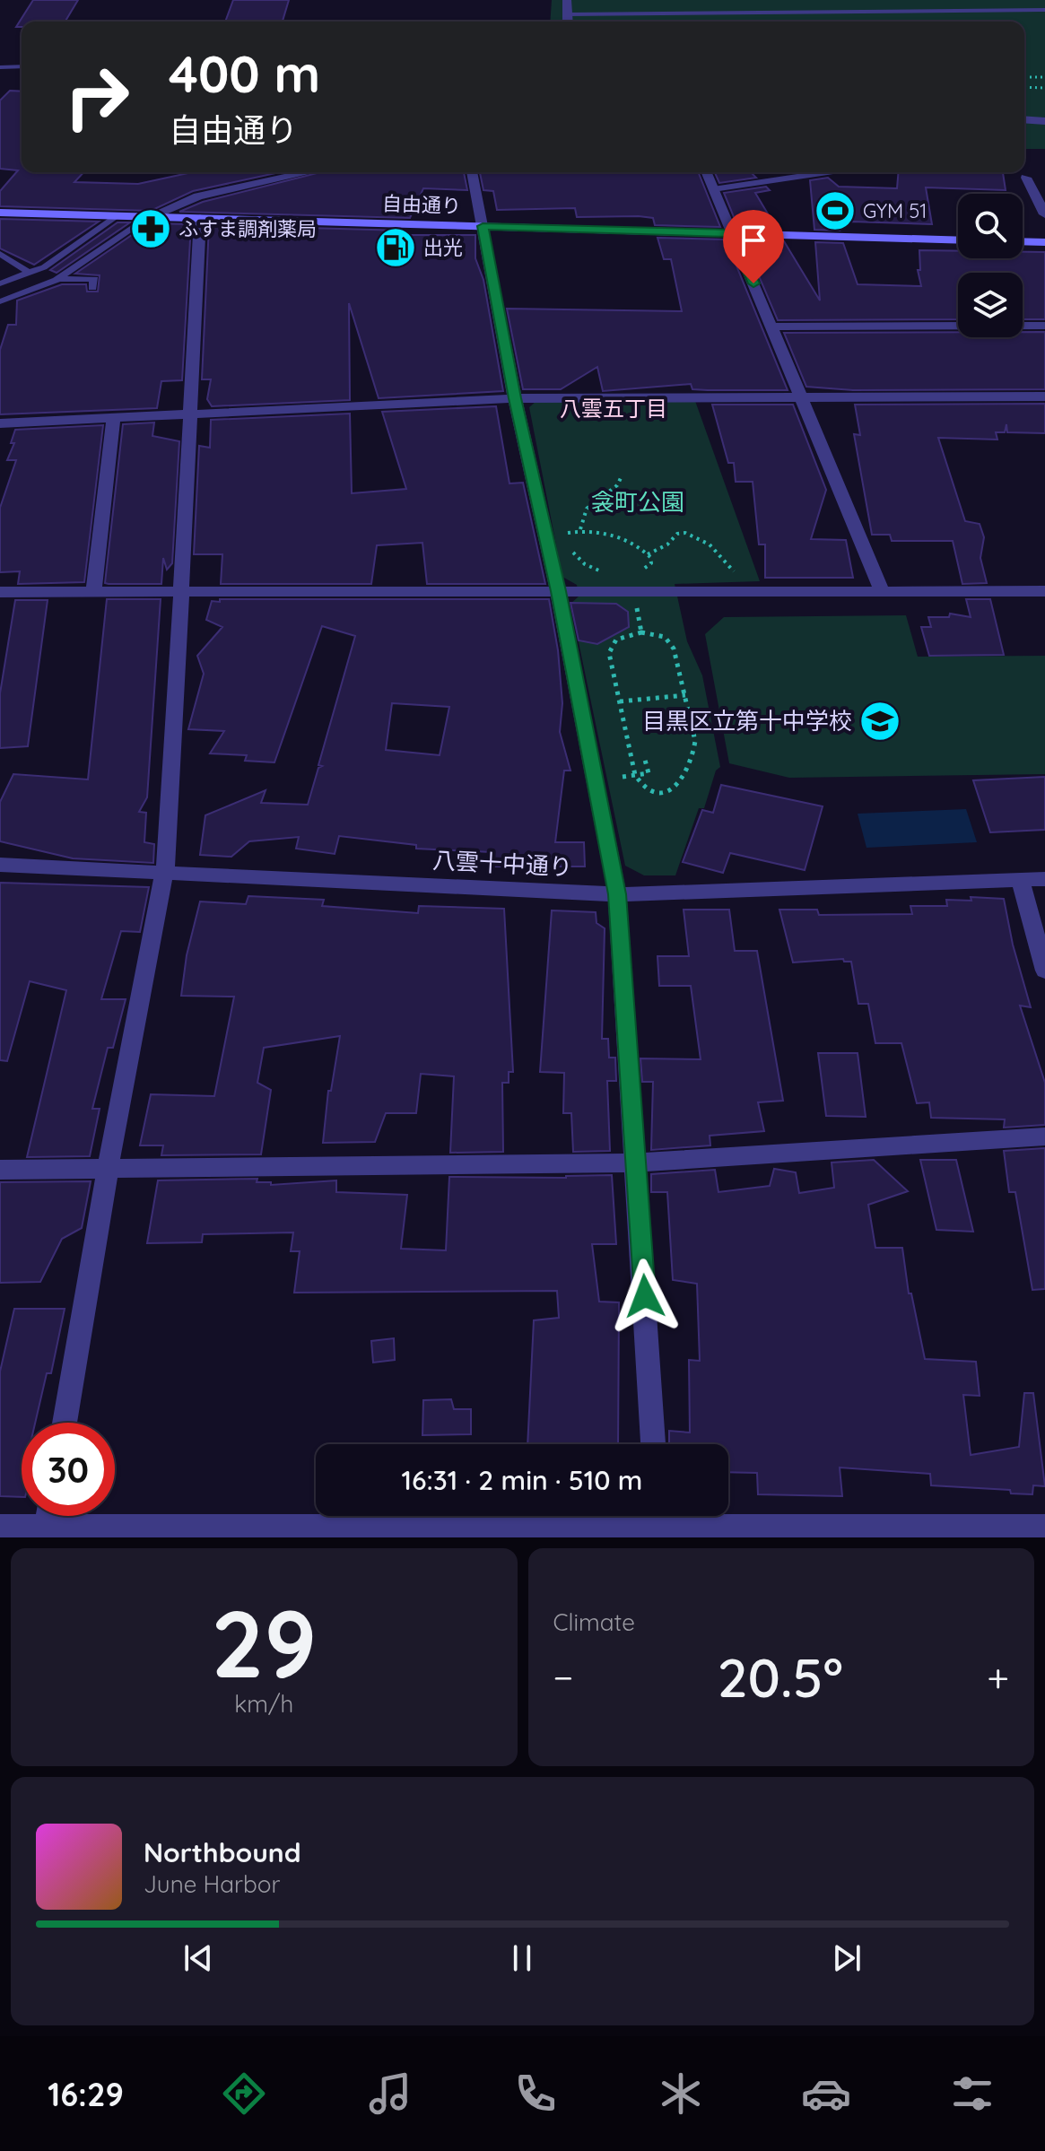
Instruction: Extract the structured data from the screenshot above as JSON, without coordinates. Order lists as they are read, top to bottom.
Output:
{
  "streets": {
    "main road": ["自由通り"],
    "street": ["八雲十中通り"]
  },
  "districts": ["八雲五丁目"],
  "parks": ["衾町公園"],
  "places": {
    "sports": ["GYM 51"],
    "pharmacy": ["ふすま調剤薬局"],
    "fuel station": ["出光"],
    "school or university": ["目黒区立第十中学校"]
  },
  "page": {
    "turn": ["400 m", "自由通り"],
    "limit": "30",
    "trip": "16:31 · 2 min · 510 m",
    "tile": [
      ["29", "km/h"],
      "Climate"
    ],
    "heat": ["−", "20.5°", "+"],
    "song": ["Northbound", "June Harbor"],
    "tabs": "16:29"
  }
}
